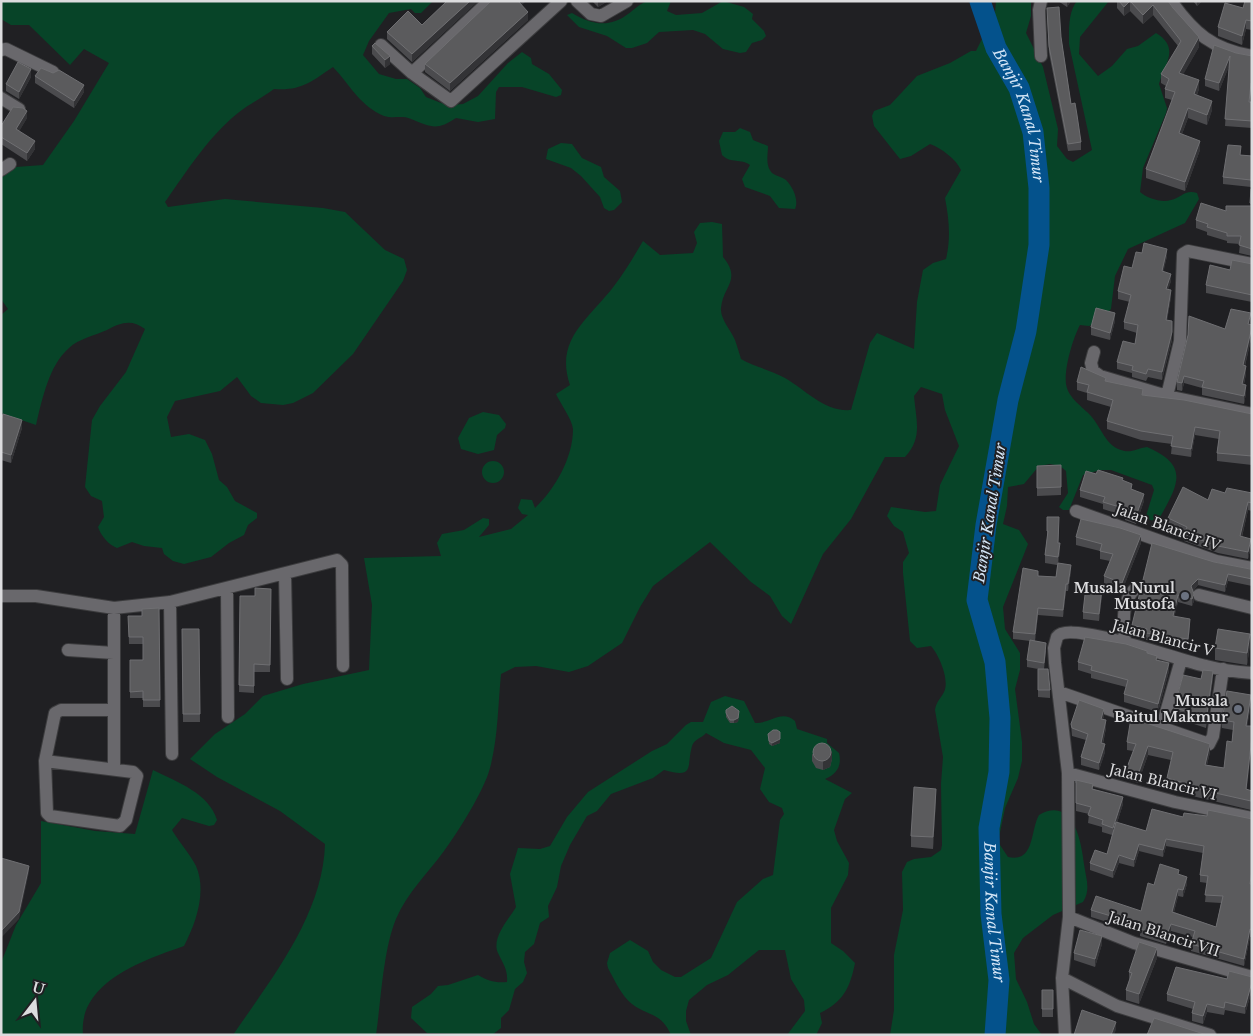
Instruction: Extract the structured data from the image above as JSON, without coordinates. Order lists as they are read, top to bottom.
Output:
{
  "streets": {
    "street": [
      "Jalan Blancir IV",
      "Jalan Blancir V",
      "Jalan Blancir VI",
      "Jalan Blancir VII"
    ]
  },
  "water": ["Banjir Kanal Timur"],
  "places": ["Musala Nurul Mustofa", "Musala Baitul Makmur"],
  "north": "top"
}
